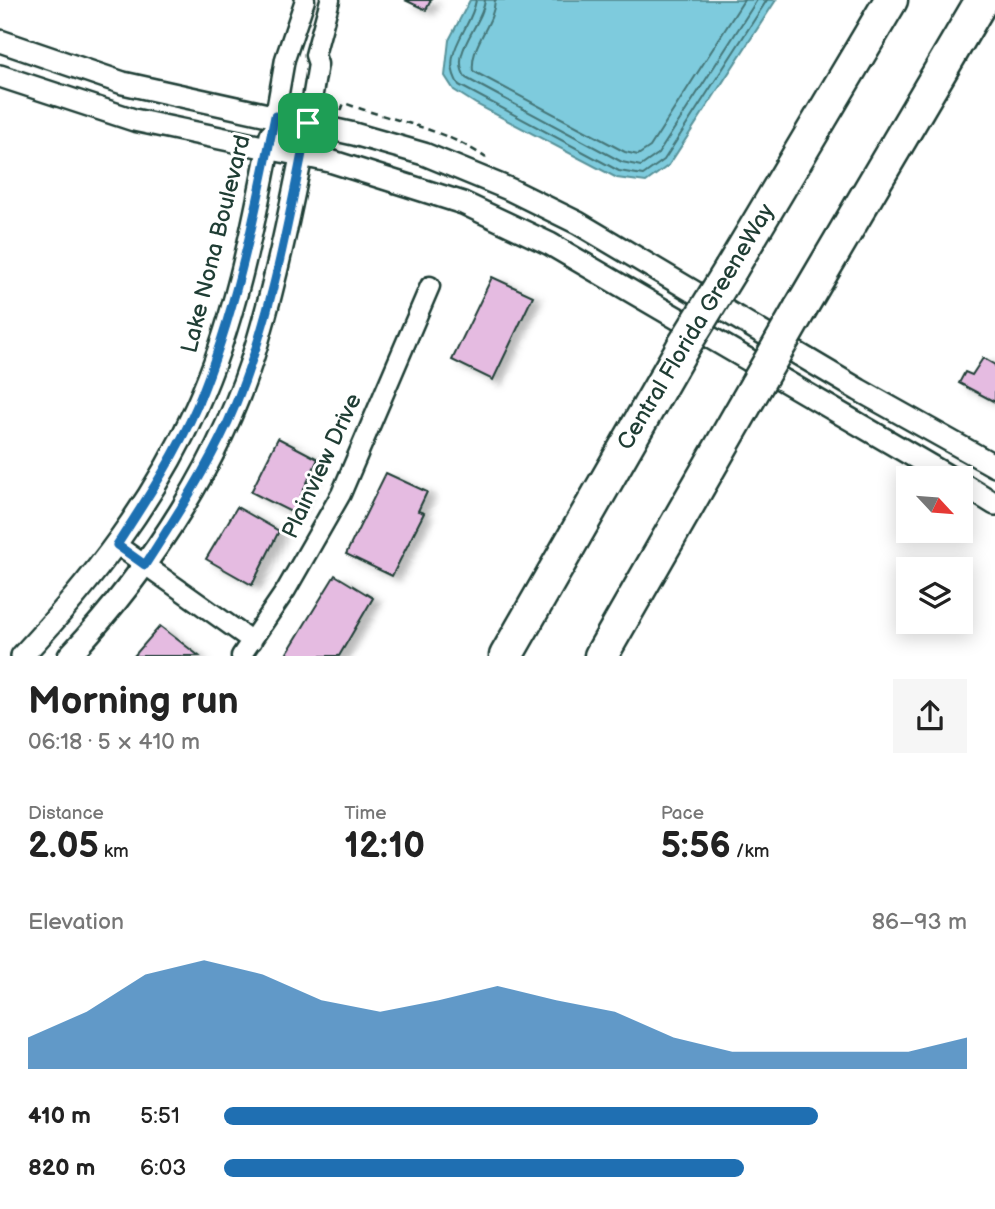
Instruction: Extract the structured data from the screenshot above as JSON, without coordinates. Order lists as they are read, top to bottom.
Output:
{
  "streets": {
    "highway": ["Central Florida GreeneWay"],
    "street": ["Lake Nona Boulevard", "Plainview Drive"]
  },
  "north": "bottom right",
  "page": {
    "heading": ["Morning run", "06:18 · 5 × 410 m"],
    "stats": [
      ["Distance", "2.05 km"],
      ["Time", "12:10"],
      ["Pace", "5:56 /km"]
    ],
    "chart": ["Elevation", "86–93 m"],
    "list": [
      {
        "name": "410 m",
        "note": "5:51"
      },
      {
        "name": "820 m",
        "note": "6:03"
      }
    ]
  }
}
